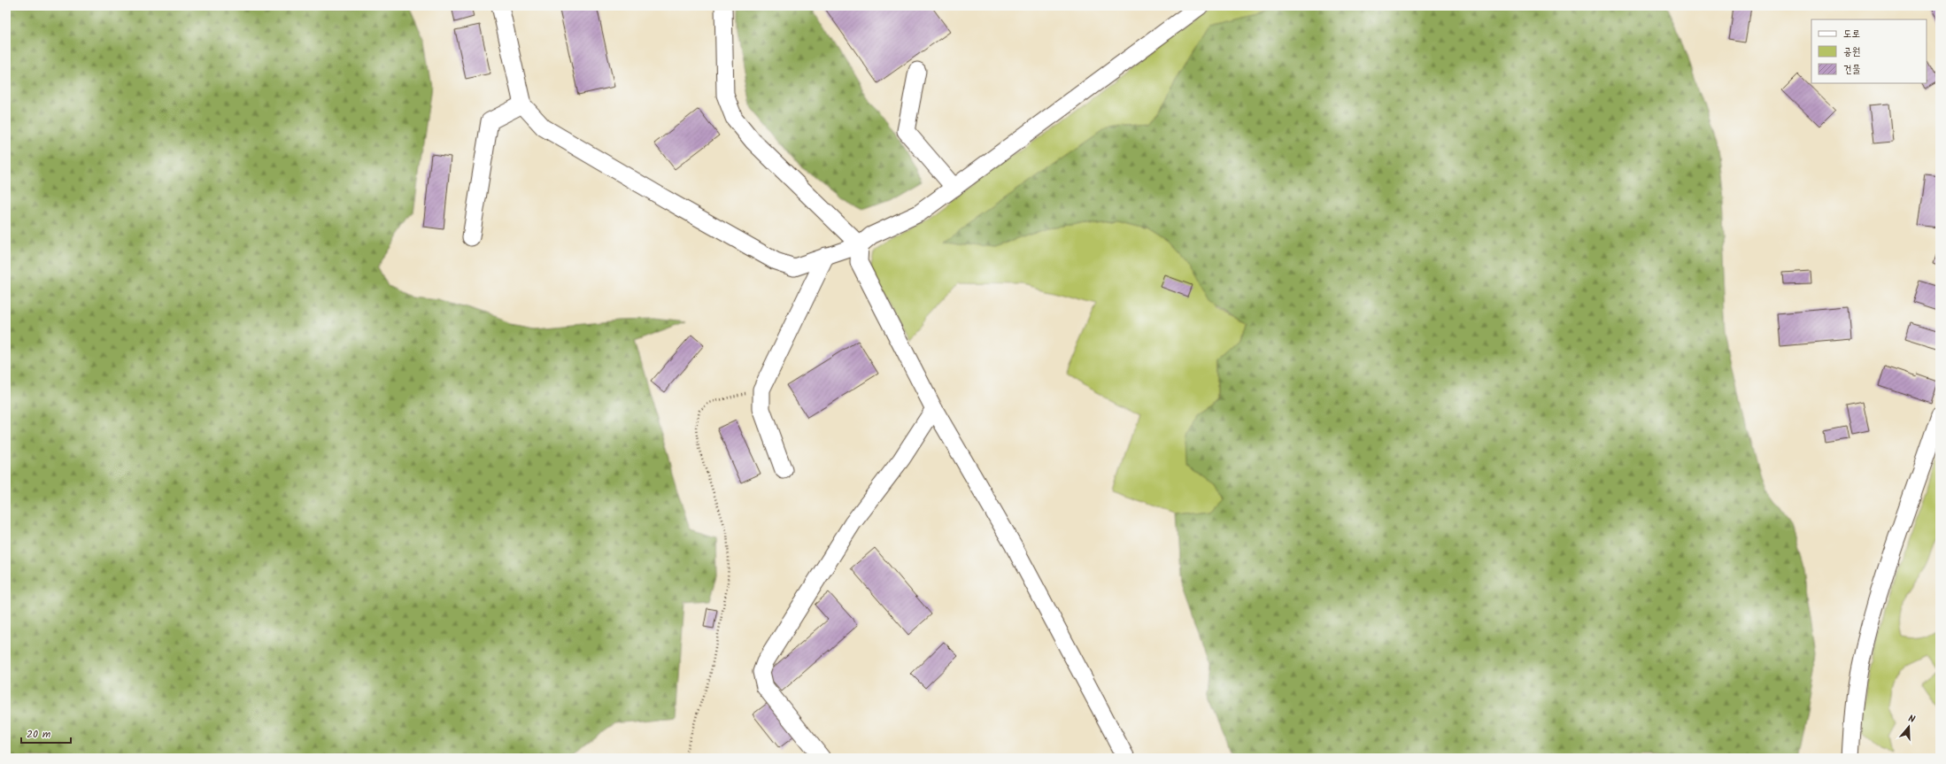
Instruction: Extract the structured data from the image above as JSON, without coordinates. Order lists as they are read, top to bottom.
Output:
{
  "legend": ["도로", "공원", "건물"],
  "scale_bar": "20 m",
  "north": "top"
}
